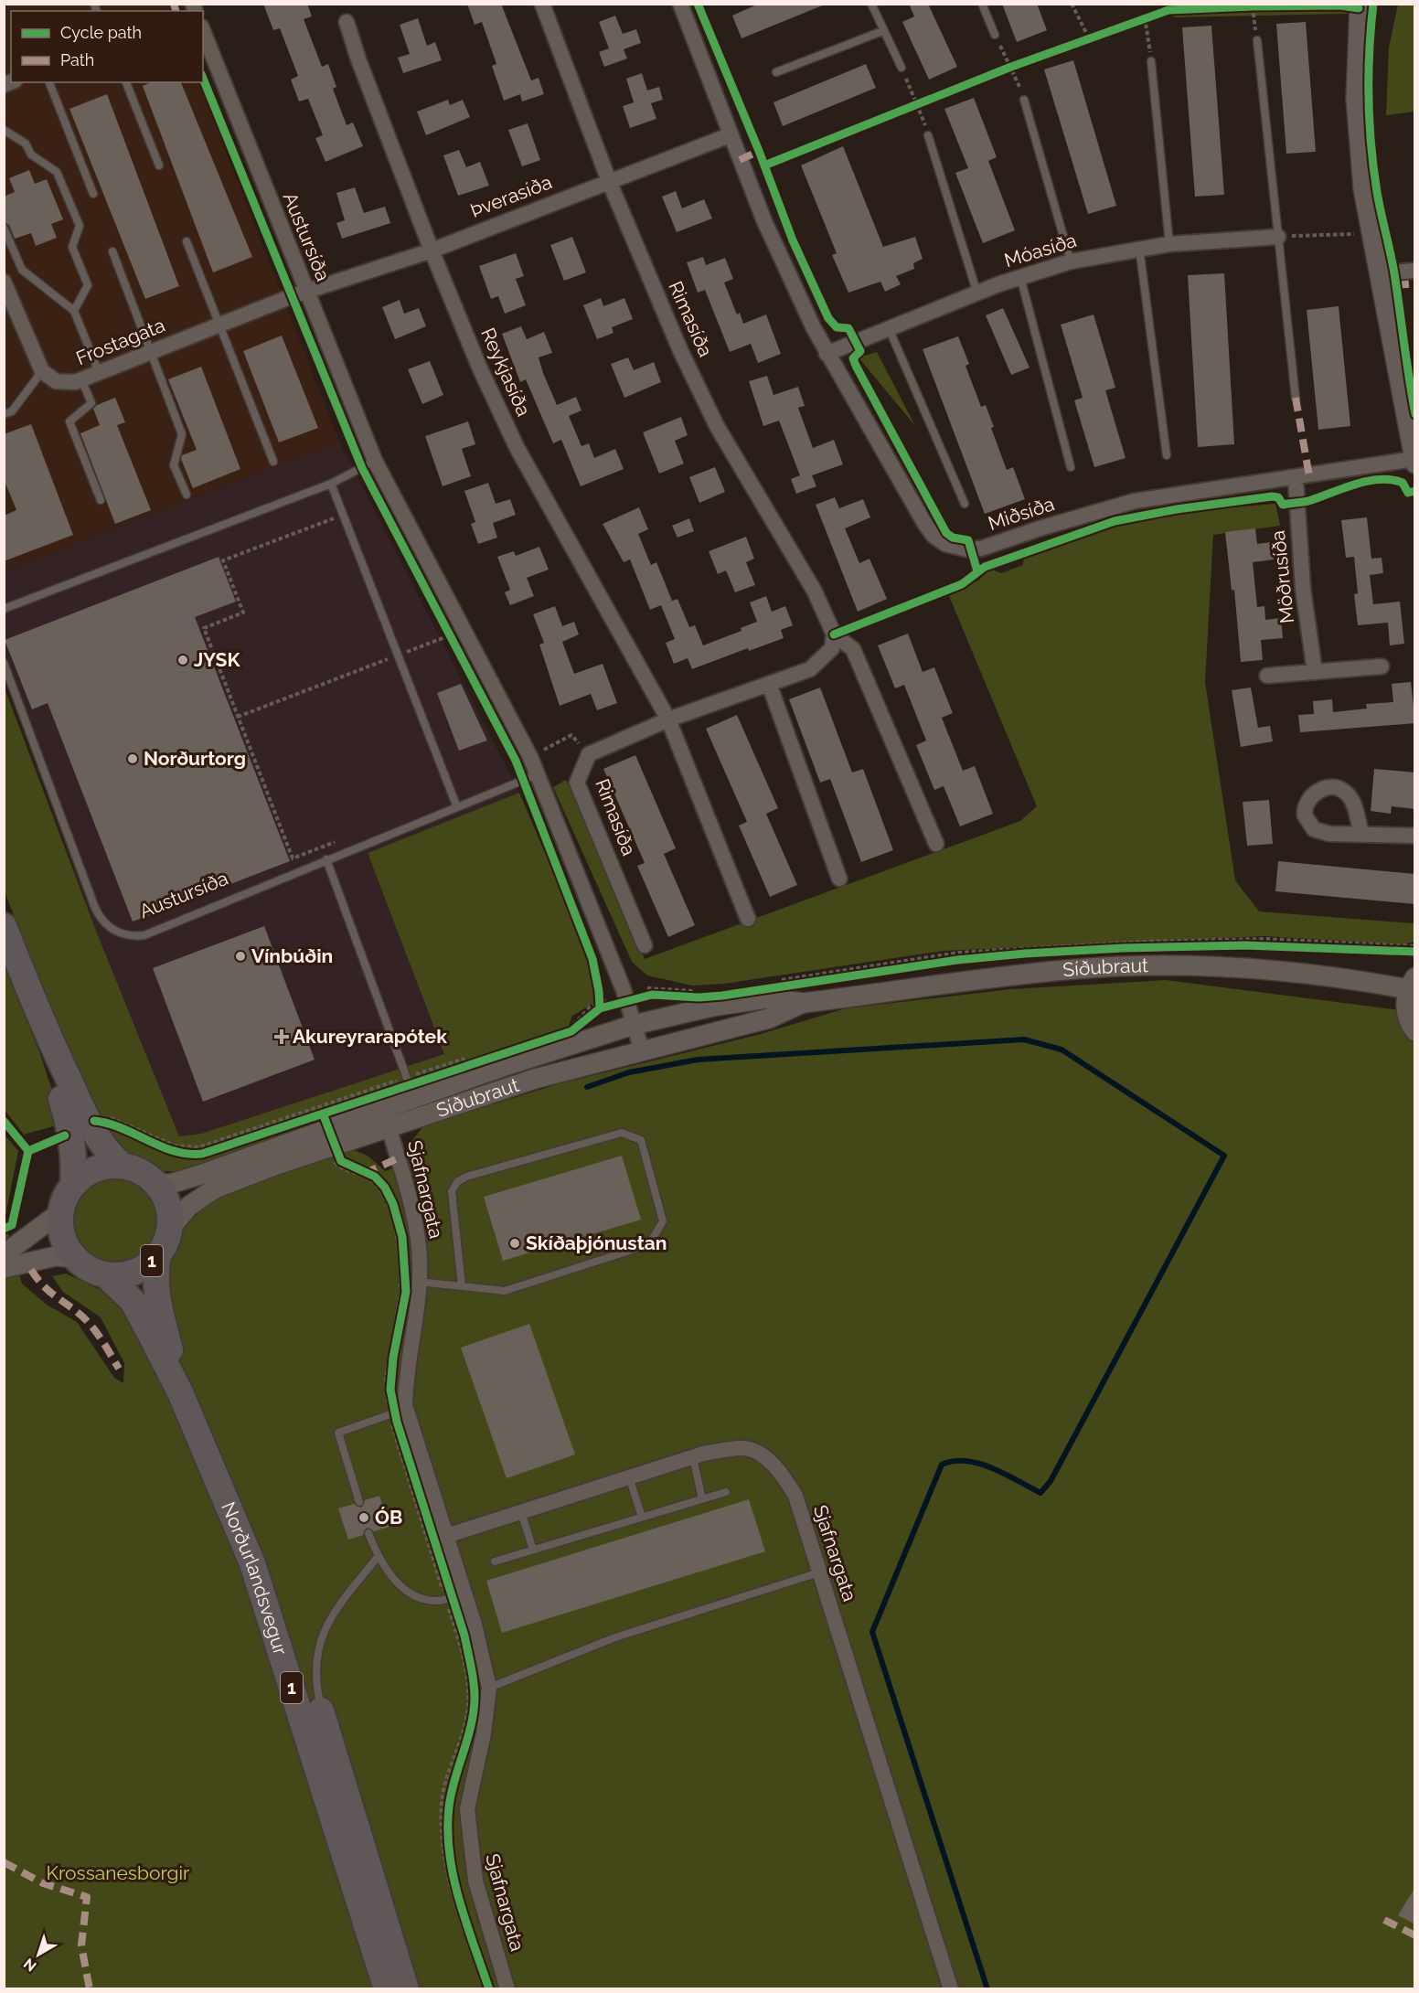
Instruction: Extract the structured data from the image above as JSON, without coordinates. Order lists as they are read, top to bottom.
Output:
{
  "streets": {
    "highway": ["1", "Norðurlandsvegur"],
    "street": [
      "Þverasíða",
      "Austursíða",
      "Móasíða",
      "Rimasíða",
      "Frostagata",
      "Reykjasíða",
      "Miðsíða",
      "Möðrusíða",
      "Síðubraut",
      "Sjafnargata"
    ]
  },
  "crossings": [
    ["Þverasíða", "Austursíða"],
    ["Þverasíða", "Rimasíða"],
    ["Þverasíða", "Frostagata"],
    ["Þverasíða", "Reykjasíða"],
    ["Þverasíða", "Miðsíða"],
    ["Austursíða", "Frostagata"],
    ["Austursíða", "Síðubraut"],
    ["Móasíða", "Miðsíða"],
    ["Rimasíða", "Reykjasíða"],
    ["Miðsíða", "Möðrusíða"],
    ["Síðubraut", "Sjafnargata"],
    ["Síðubraut", "1"],
    ["Síðubraut", "Norðurlandsvegur"],
    ["1", "Norðurlandsvegur"]
  ],
  "parks": ["Krossanesborgir"],
  "places": {
    "other": [
      "JYSK",
      "Norðurtorg",
      "Vínbúðin",
      "Skíðaþjónustan",
      "ÓB"
    ],
    "health": ["Akureyrarapótek"]
  },
  "legend": ["Cycle path", "Path"],
  "north": "bottom left"
}
